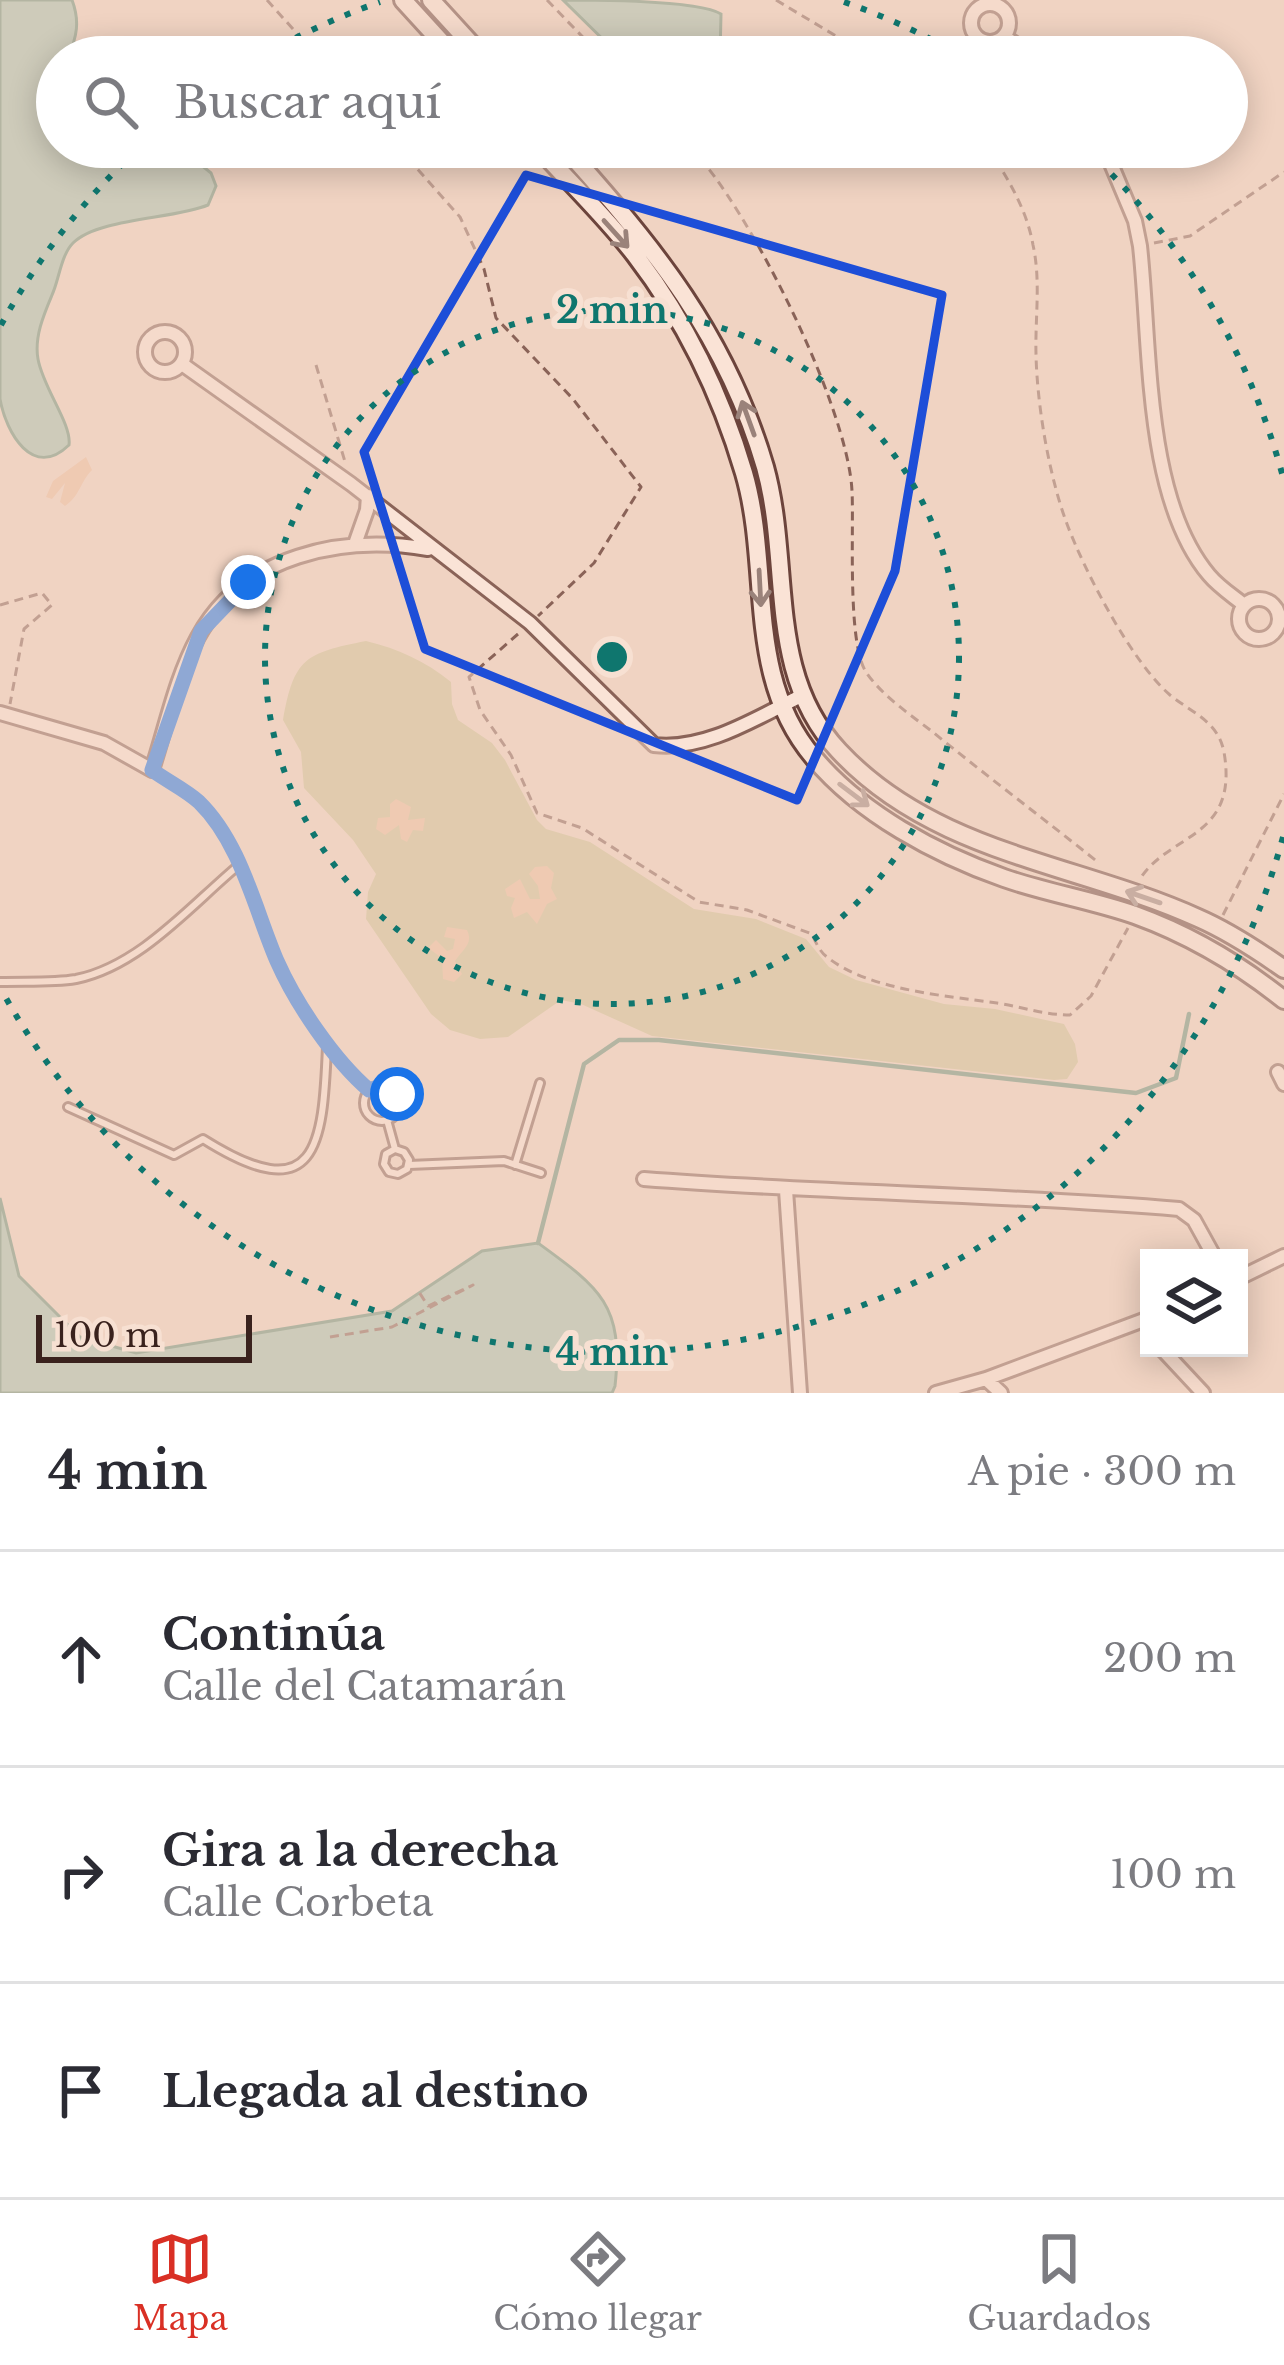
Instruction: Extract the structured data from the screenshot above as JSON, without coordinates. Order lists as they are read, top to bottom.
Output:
{
  "scale_bar": "100 m",
  "page": {
    "search": "Buscar aquí",
    "scale": "100 m",
    "heading": ["4 min", "A pie · 300 m"],
    "list": [
      ["Continúa", "Calle del Catamarán", "200 m"],
      ["Gira a la derecha", "Calle Corbeta", "100 m"],
      "Llegada al destino"
    ],
    "nav": ["Mapa", "Cómo llegar", "Guardados"]
  },
  "rings": ["2 min", "4 min"]
}
